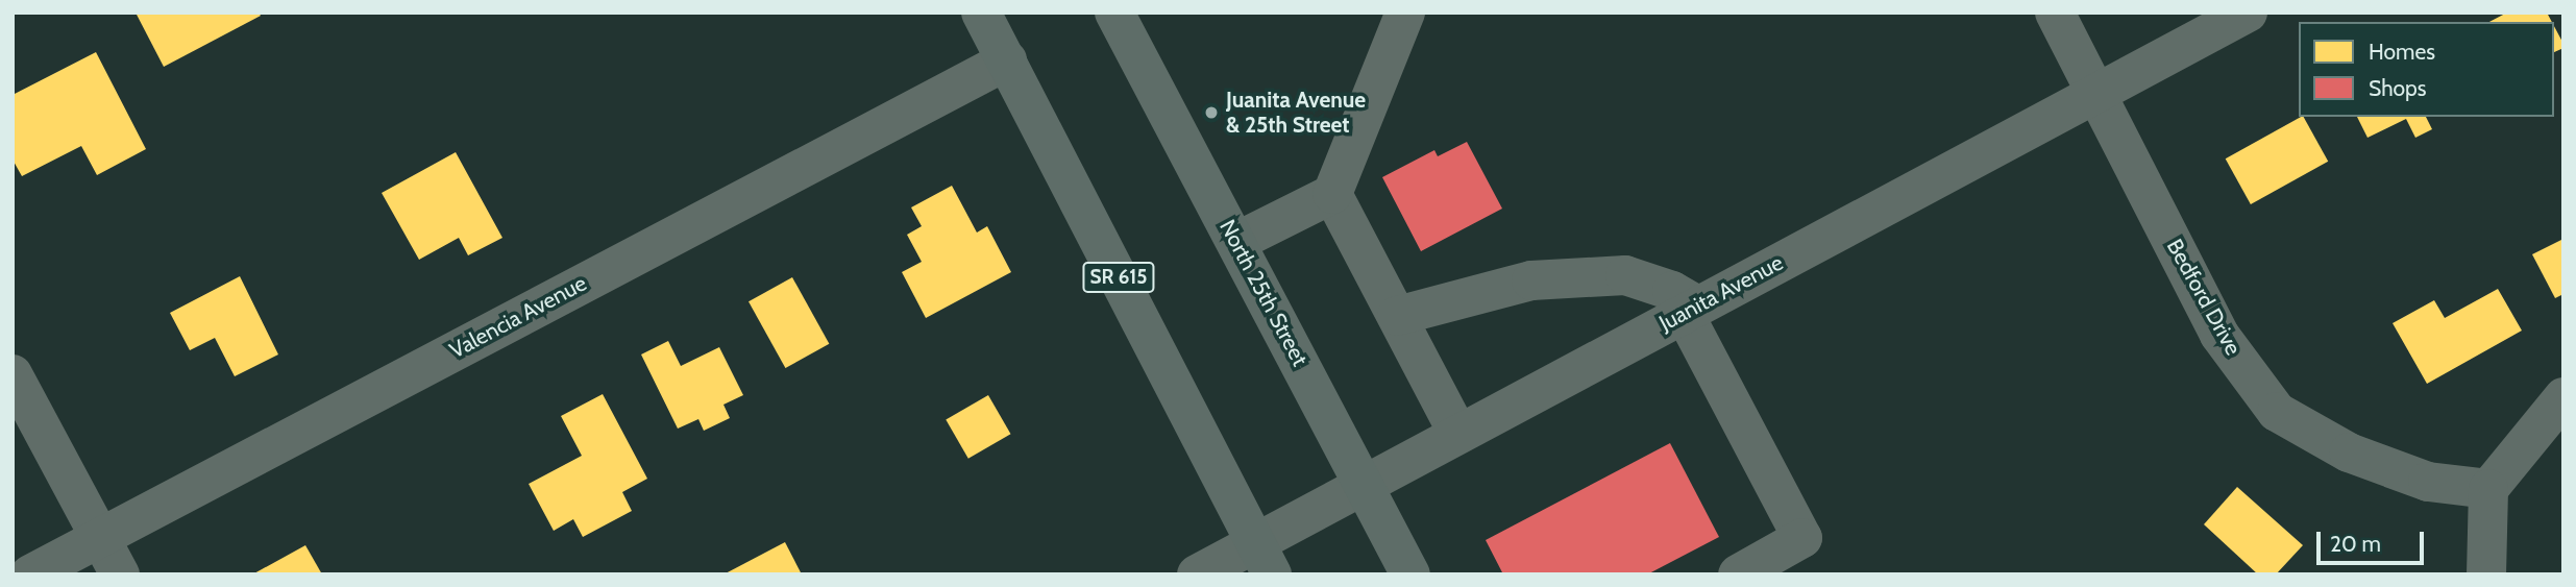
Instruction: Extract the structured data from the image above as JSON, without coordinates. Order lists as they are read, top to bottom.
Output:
{
  "streets": {
    "main road": ["SR 615", "North 25th Street"],
    "street": ["Juanita Avenue", "Bedford Drive", "Valencia Avenue"]
  },
  "crossings": [
    ["SR 615", "Juanita Avenue"],
    ["SR 615", "Valencia Avenue"],
    ["North 25th Street", "Juanita Avenue"],
    ["Juanita Avenue", "Bedford Drive"]
  ],
  "places": ["Juanita Avenue & 25th Street"],
  "legend": ["Homes", "Shops"],
  "scale_bar": "20 m"
}
